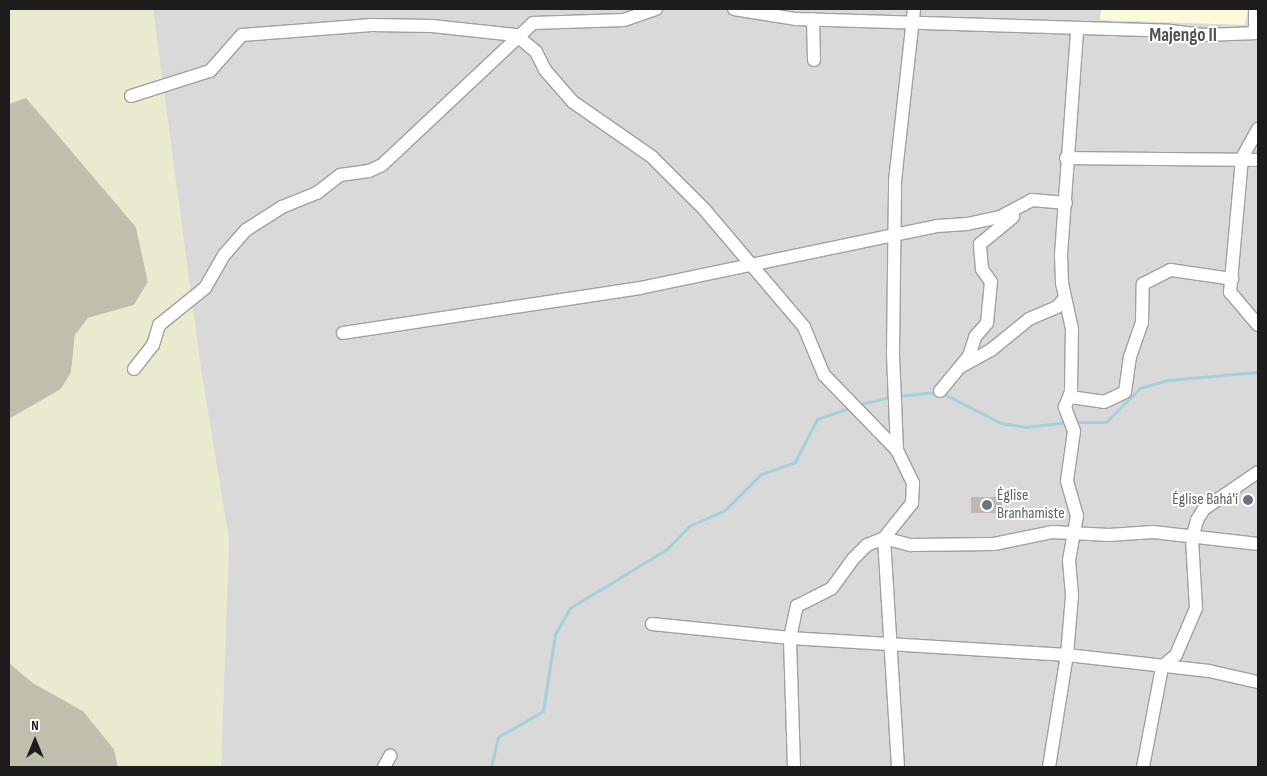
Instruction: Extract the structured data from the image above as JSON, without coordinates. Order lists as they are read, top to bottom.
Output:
{
  "districts": ["Majengo II"],
  "places": ["Église Bahá'í", "Église Branhamiste"],
  "north": "top"
}
